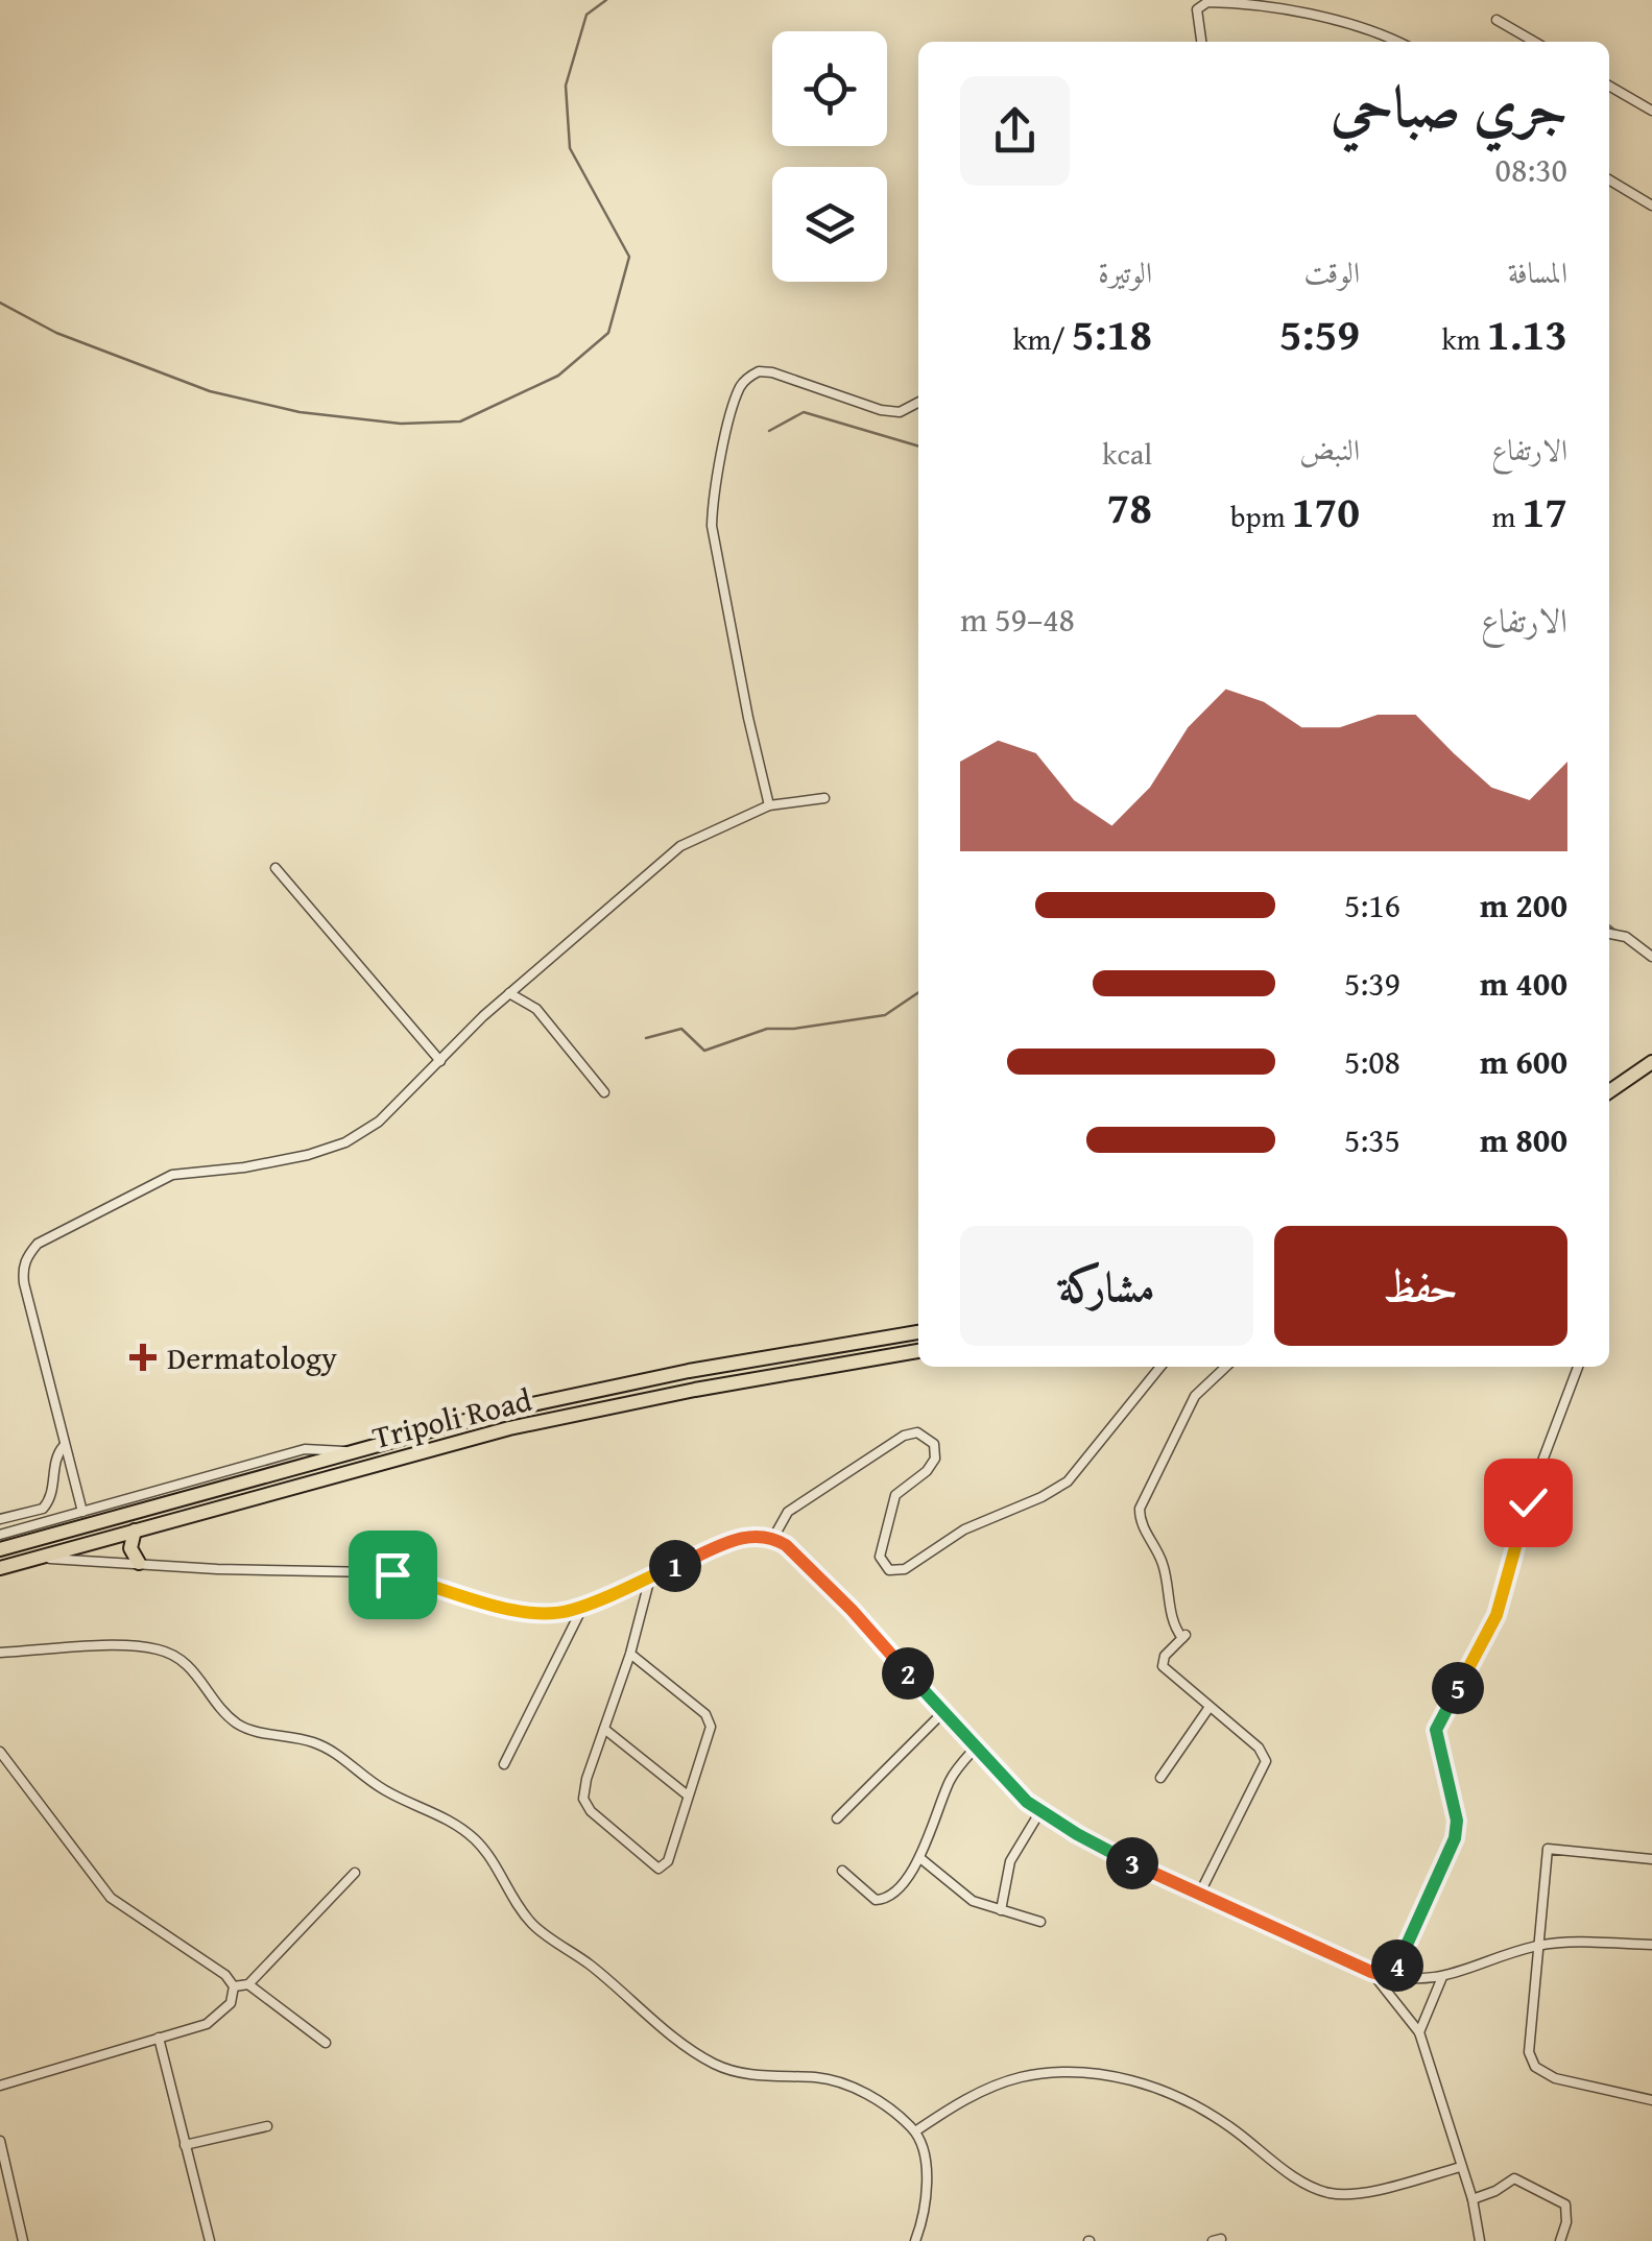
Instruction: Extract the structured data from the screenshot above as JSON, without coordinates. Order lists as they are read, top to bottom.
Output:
{
  "streets": {
    "highway": ["Tripoli Road"]
  },
  "places": {
    "health": ["Dermatology"]
  },
  "page": {
    "heading": ["جري صباحي", "08:30"],
    "stats": [
      ["المسافة", "1.13 km"],
      ["الوقت", "5:59"],
      ["الوتيرة", "5:18 /km"],
      ["الارتفاع", "17 m"],
      ["النبض", "170 bpm"],
      ["kcal", "78"]
    ],
    "chart": ["الارتفاع", "48–59 m"],
    "list": [
      {
        "name": "200 m",
        "note": "5:16"
      },
      {
        "name": "400 m",
        "note": "5:39"
      },
      {
        "name": "600 m",
        "note": "5:08"
      },
      {
        "name": "800 m",
        "note": "5:35"
      }
    ],
    "buttons": ["حفظ", "مشاركة"],
    "pins": [
      "1",
      "2",
      "5",
      "3",
      "4"
    ]
  }
}
